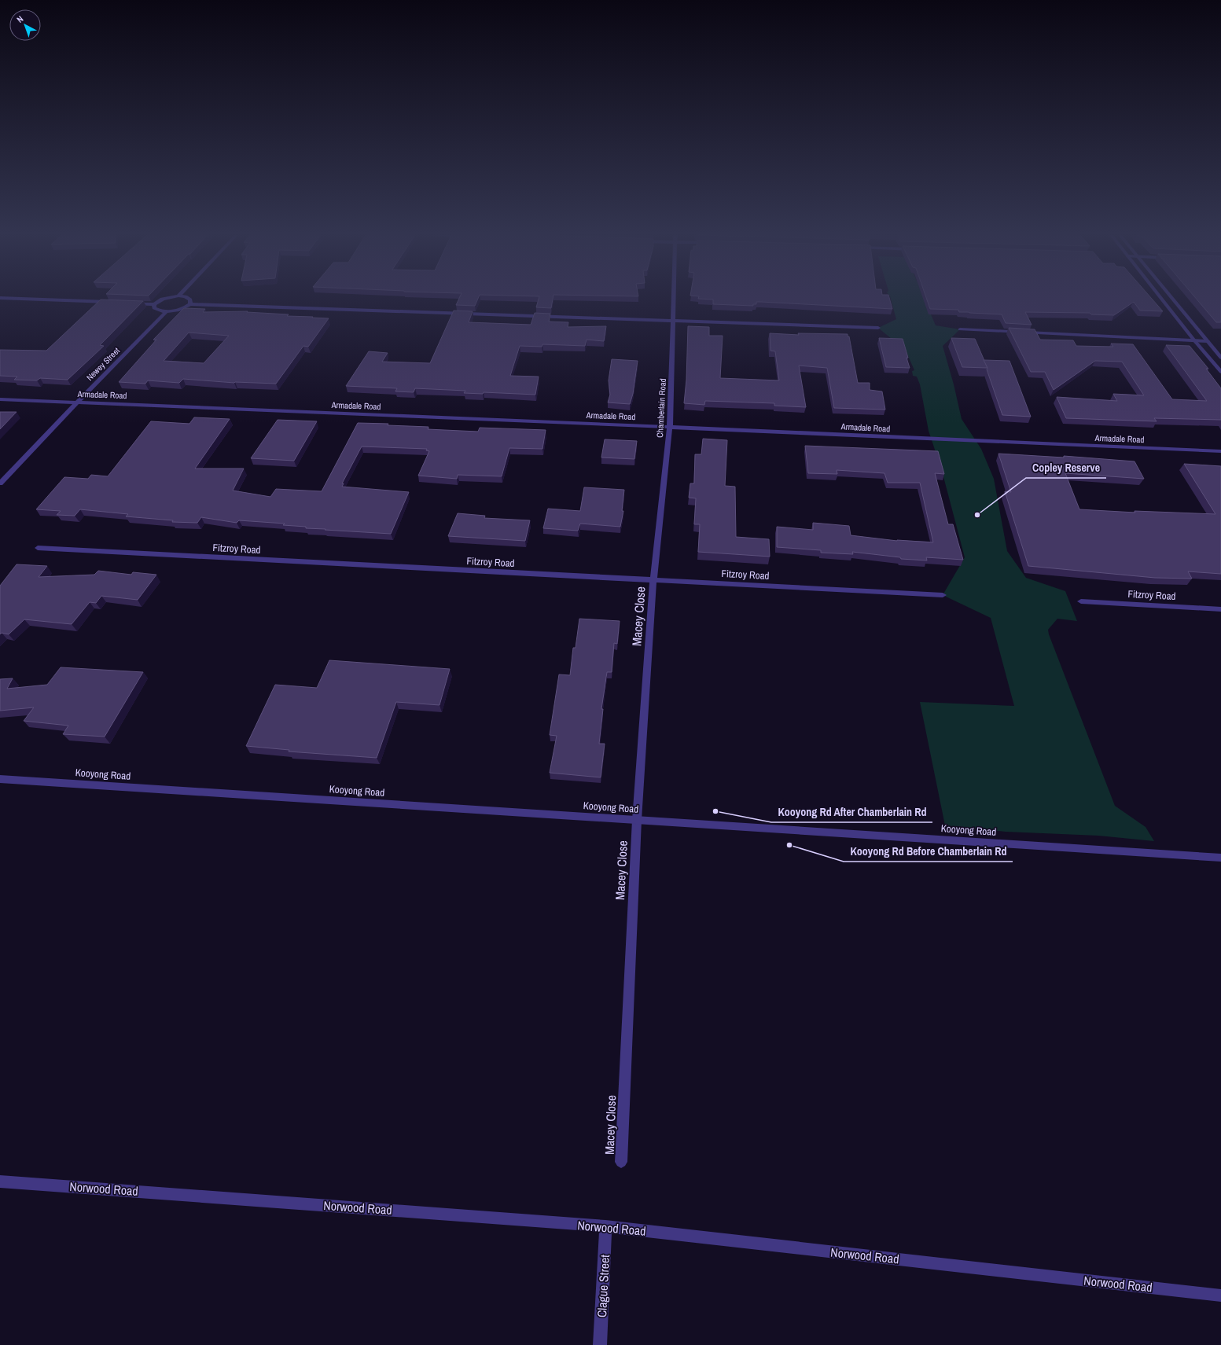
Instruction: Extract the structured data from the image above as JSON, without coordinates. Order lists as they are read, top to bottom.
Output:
{
  "streets": {
    "street": [
      "Newey Street",
      "Armadale Road",
      "Chamberlain Road",
      "Fitzroy Road",
      "Macey Close",
      "Kooyong Road",
      "Norwood Road",
      "Clague Street"
    ]
  },
  "crossings": [
    ["Newey Street", "Armadale Road"],
    ["Armadale Road", "Chamberlain Road"],
    ["Chamberlain Road", "Fitzroy Road"],
    ["Chamberlain Road", "Macey Close"],
    ["Fitzroy Road", "Macey Close"],
    ["Macey Close", "Kooyong Road"],
    ["Norwood Road", "Clague Street"]
  ],
  "places": ["Copley Reserve", "Kooyong Rd After Chamberlain Rd", "Kooyong Rd Before Chamberlain Rd"],
  "north": "top left"
}
